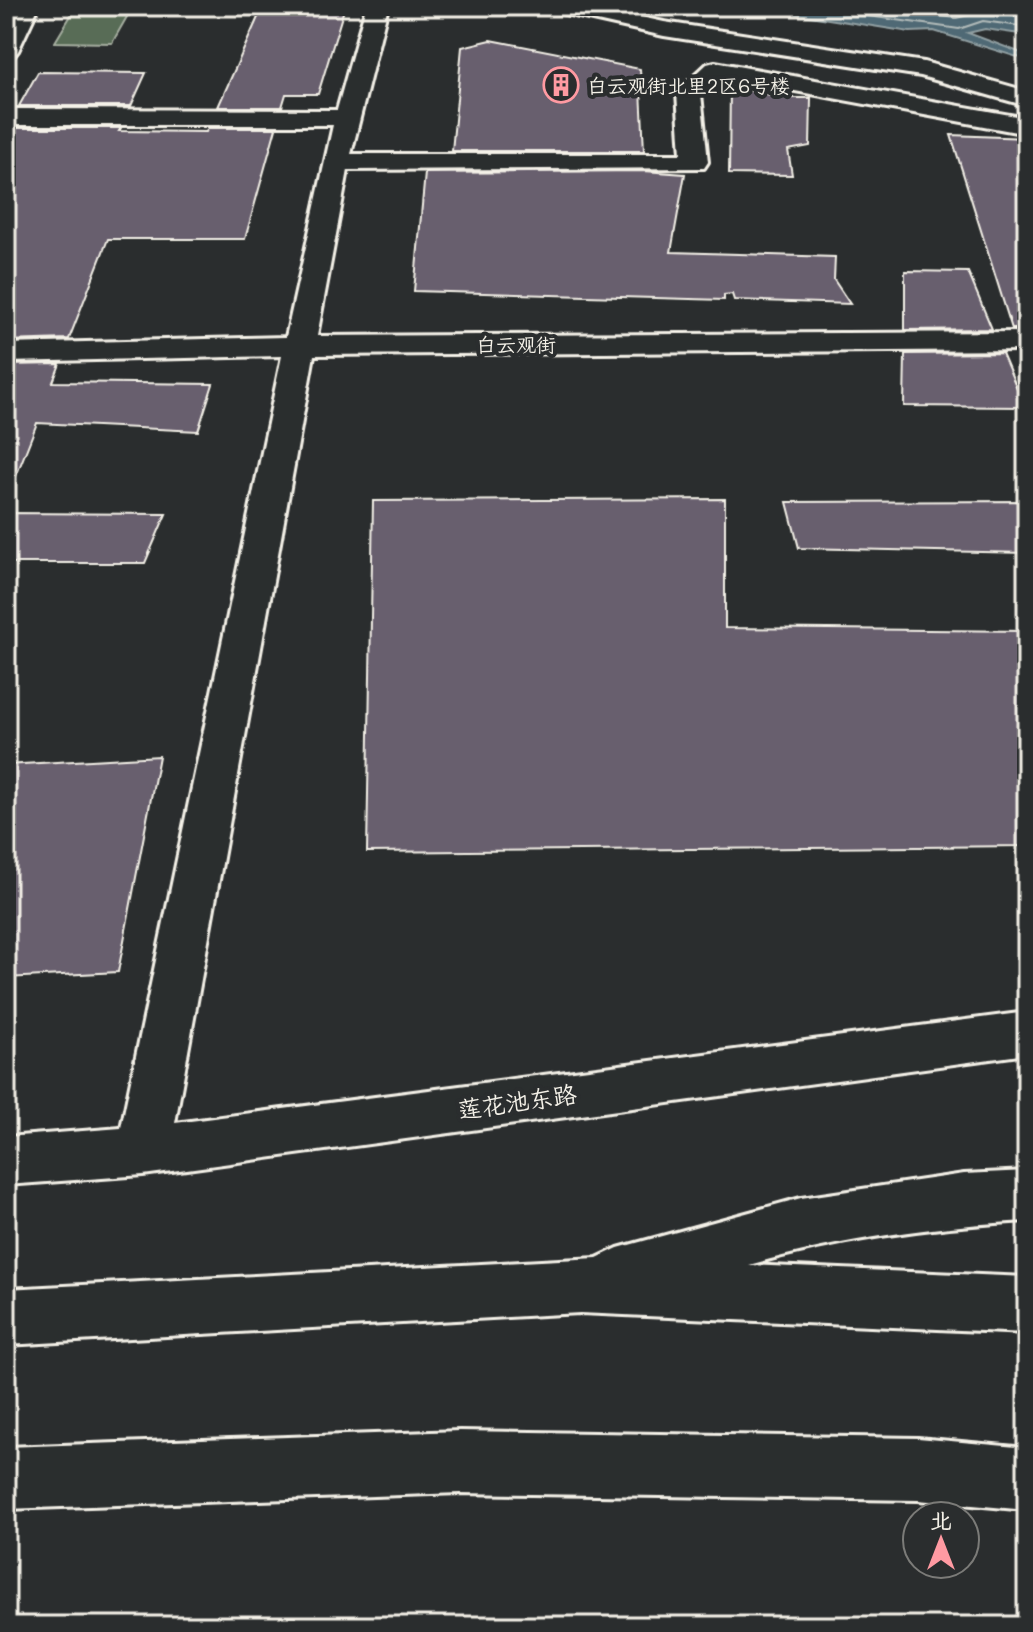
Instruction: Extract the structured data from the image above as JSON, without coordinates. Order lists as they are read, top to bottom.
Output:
{
  "streets": {
    "main road": ["白云观街", "莲花池东路"]
  },
  "places": {
    "building": ["白云观街北里2区6号楼"]
  },
  "north": "top"
}
